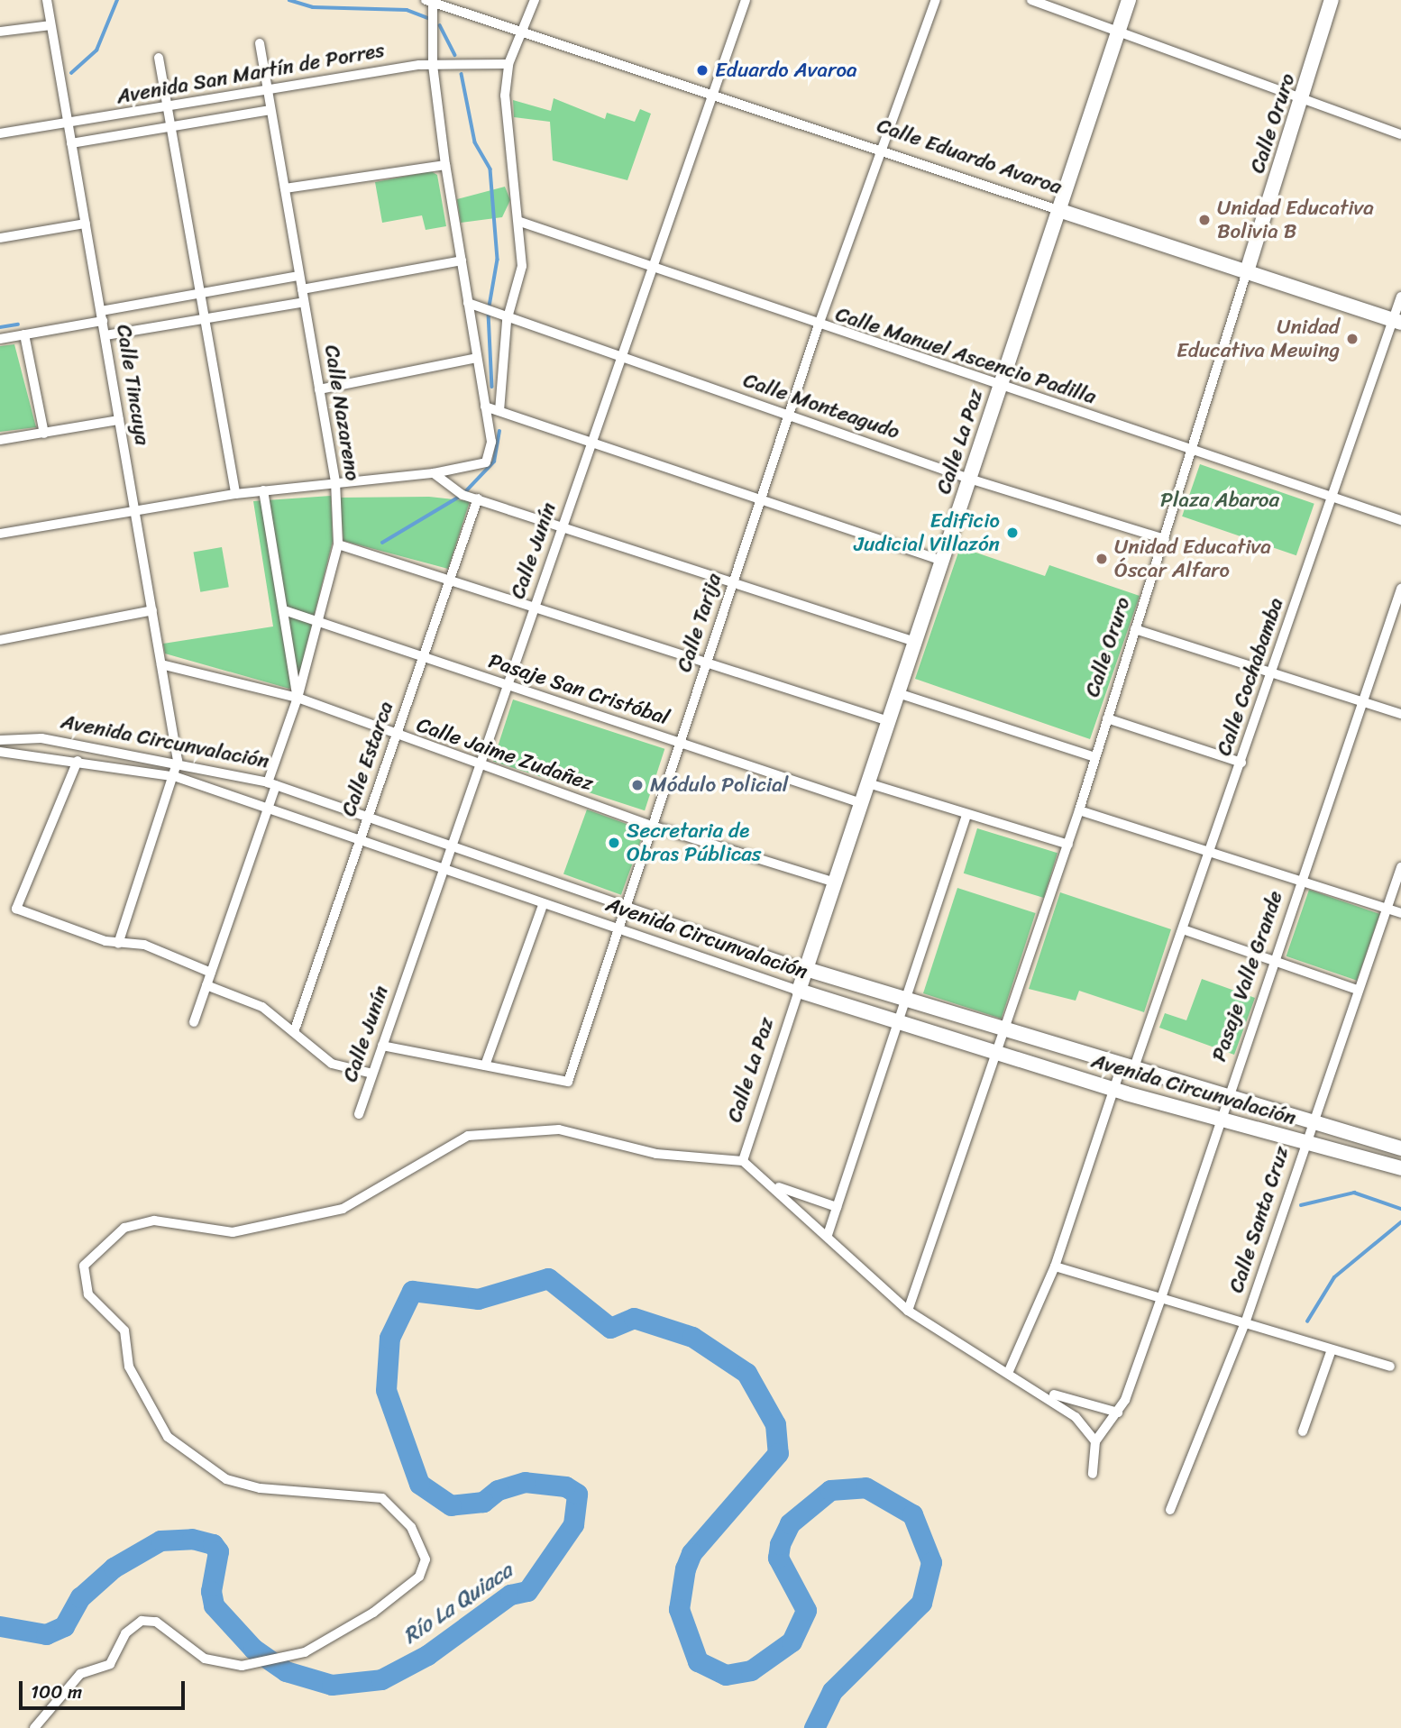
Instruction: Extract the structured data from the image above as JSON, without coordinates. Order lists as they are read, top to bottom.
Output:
{
  "streets": {
    "street": [
      "Avenida San Martín de Porres",
      "Calle Oruro",
      "Calle Eduardo Avaroa",
      "Calle Manuel Ascencio Padilla",
      "Calle Tincuya",
      "Calle Monteagudo",
      "Calle Nazareno",
      "Calle La Paz",
      "Calle Junín",
      "Calle Tarija",
      "Calle Cochabamba",
      "Pasaje San Cristóbal",
      "Avenida Circunvalación",
      "Calle Jaime Zudañez",
      "Calle Estarca",
      "Pasaje Valle Grande",
      "Calle Santa Cruz"
    ]
  },
  "crossings": [
    ["Avenida San Martín de Porres", "Calle Tincuya"],
    ["Avenida San Martín de Porres", "Calle Nazareno"],
    ["Calle Oruro", "Calle Eduardo Avaroa"],
    ["Calle Oruro", "Calle Manuel Ascencio Padilla"],
    ["Calle Oruro", "Calle Monteagudo"],
    ["Calle Oruro", "Avenida Circunvalación"],
    ["Calle Eduardo Avaroa", "Calle La Paz"],
    ["Calle Eduardo Avaroa", "Calle Junín"],
    ["Calle Eduardo Avaroa", "Calle Tarija"],
    ["Calle Eduardo Avaroa", "Calle Cochabamba"],
    ["Calle Manuel Ascencio Padilla", "Calle La Paz"],
    ["Calle Manuel Ascencio Padilla", "Calle Junín"],
    ["Calle Manuel Ascencio Padilla", "Calle Tarija"],
    ["Calle Manuel Ascencio Padilla", "Calle Cochabamba"],
    ["Calle Tincuya", "Avenida Circunvalación"],
    ["Calle Tincuya", "Calle Jaime Zudañez"],
    ["Calle Monteagudo", "Calle La Paz"],
    ["Calle Monteagudo", "Calle Junín"],
    ["Calle Monteagudo", "Calle Tarija"],
    ["Calle Nazareno", "Pasaje San Cristóbal"],
    ["Calle Nazareno", "Avenida Circunvalación"],
    ["Calle Nazareno", "Calle Jaime Zudañez"],
    ["Calle La Paz", "Pasaje San Cristóbal"],
    ["Calle La Paz", "Avenida Circunvalación"],
    ["Calle La Paz", "Calle Jaime Zudañez"],
    ["Calle Junín", "Calle Tarija"],
    ["Calle Junín", "Pasaje San Cristóbal"],
    ["Calle Junín", "Avenida Circunvalación"],
    ["Calle Junín", "Calle Jaime Zudañez"],
    ["Calle Tarija", "Pasaje San Cristóbal"],
    ["Calle Tarija", "Avenida Circunvalación"],
    ["Calle Tarija", "Calle Jaime Zudañez"],
    ["Calle Cochabamba", "Avenida Circunvalación"],
    ["Pasaje San Cristóbal", "Calle Estarca"],
    ["Avenida Circunvalación", "Calle Estarca"],
    ["Avenida Circunvalación", "Pasaje Valle Grande"],
    ["Avenida Circunvalación", "Calle Santa Cruz"],
    ["Calle Jaime Zudañez", "Calle Estarca"]
  ],
  "water": ["Río La Quiaca"],
  "parks": ["Plaza Abaroa"],
  "places": [
    "Eduardo Avaroa",
    "Unidad Educativa Bolivia B",
    "Unidad Educativa Mewing",
    "Edificio Judicial Villazón",
    "Unidad Educativa Óscar Alfaro",
    "Módulo Policial",
    "Secretaria de Obras Públicas"
  ],
  "scale_bar": "100 m"
}
